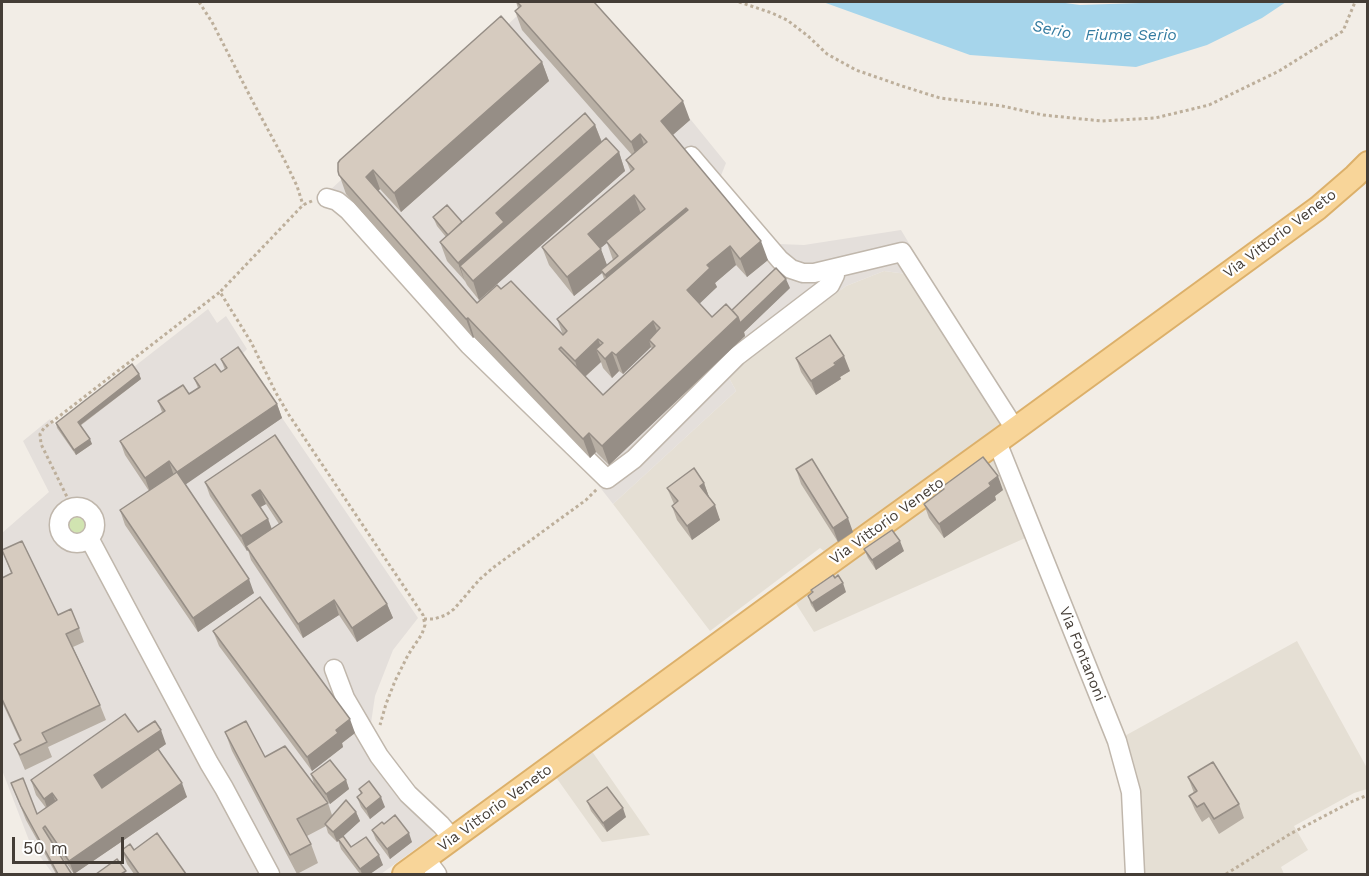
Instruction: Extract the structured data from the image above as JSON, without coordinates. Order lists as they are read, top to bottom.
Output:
{
  "streets": {
    "main road": ["Via Vittorio Veneto"],
    "street": ["Via Fontanoni"]
  },
  "crossings": [
    ["Via Vittorio Veneto", "Via Fontanoni"]
  ],
  "water": ["Serio", "Fiume Serio"],
  "scale_bar": "50 m"
}
